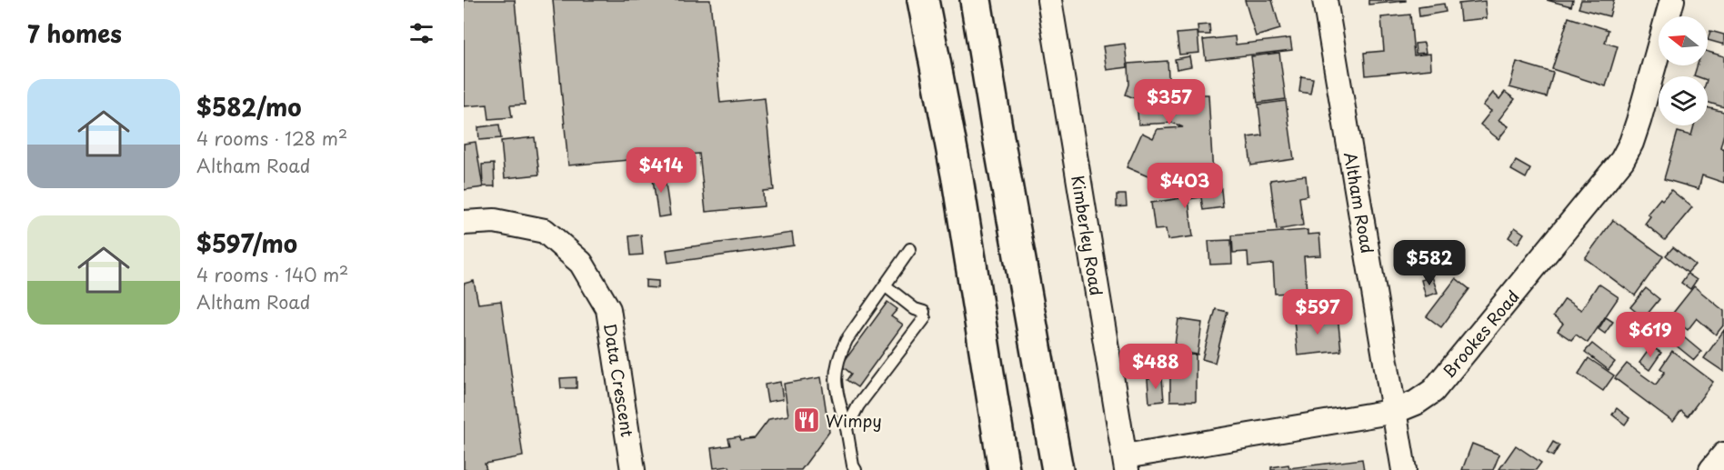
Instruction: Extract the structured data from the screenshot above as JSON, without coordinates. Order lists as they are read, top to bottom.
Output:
{
  "streets": {
    "street": [
      "Altham Road",
      "Kimberley Road",
      "Brookes Road",
      "Data Crescent"
    ]
  },
  "crossings": [
    ["Altham Road", "Brookes Road"],
    ["Kimberley Road", "Brookes Road"]
  ],
  "places": {
    "restaurant": ["Wimpy"]
  },
  "north": "left",
  "page": {
    "heading": "7 homes",
    "list": [
      {
        "name": "$582/mo",
        "note": "4 rooms · 128 m² · Altham Road"
      },
      {
        "name": "$597/mo",
        "note": "4 rooms · 140 m² · Altham Road"
      }
    ],
    "price": [
      "$357",
      "$414",
      "$403",
      "$582",
      "$597",
      "$619",
      "$488"
    ]
  }
}
